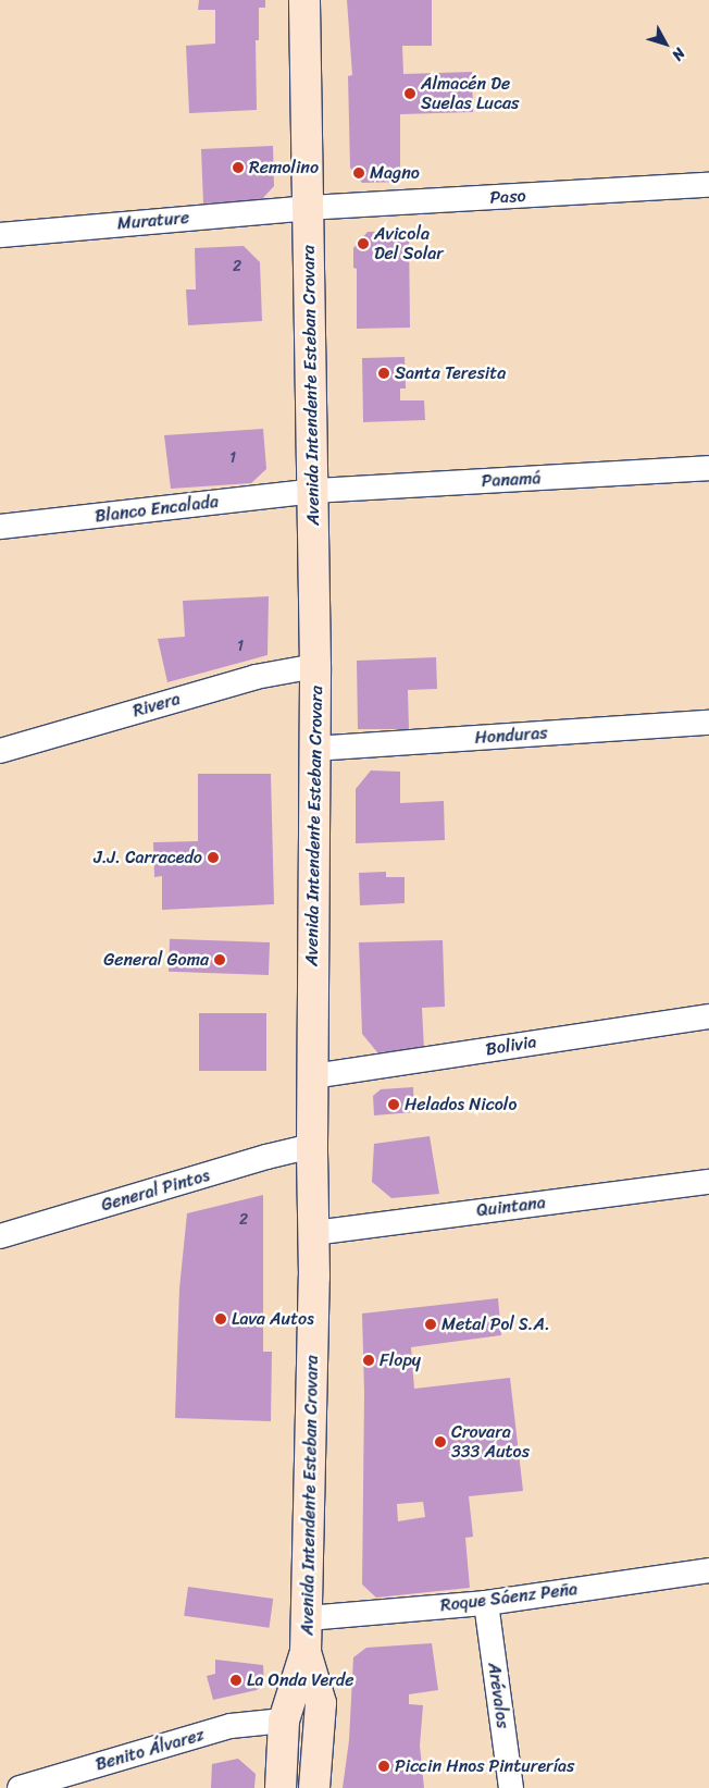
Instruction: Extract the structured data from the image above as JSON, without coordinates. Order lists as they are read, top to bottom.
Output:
{
  "streets": {
    "main road": ["Avenida Intendente Esteban Crovara"],
    "street": [
      "Paso",
      "Murature",
      "Panamá",
      "Blanco Encalada",
      "Rivera",
      "Honduras",
      "Bolivia",
      "General Pintos",
      "Quintana",
      "Roque Sáenz Peña",
      "Arévalos",
      "Benito Álvarez"
    ]
  },
  "crossings": [
    ["Paso", "Murature"],
    ["Paso", "Avenida Intendente Esteban Crovara"],
    ["Murature", "Avenida Intendente Esteban Crovara"],
    ["Avenida Intendente Esteban Crovara", "Panamá"],
    ["Avenida Intendente Esteban Crovara", "Blanco Encalada"],
    ["Avenida Intendente Esteban Crovara", "Rivera"],
    ["Avenida Intendente Esteban Crovara", "Honduras"],
    ["Avenida Intendente Esteban Crovara", "Bolivia"],
    ["Avenida Intendente Esteban Crovara", "General Pintos"],
    ["Avenida Intendente Esteban Crovara", "Quintana"],
    ["Avenida Intendente Esteban Crovara", "Roque Sáenz Peña"],
    ["Avenida Intendente Esteban Crovara", "Benito Álvarez"],
    ["Panamá", "Blanco Encalada"],
    ["Roque Sáenz Peña", "Arévalos"]
  ],
  "places": [
    "Almacén De Suelas Lucas",
    "Remolino",
    "Magno",
    "Avicola Del Solar",
    "Santa Teresita",
    "J.J. Carracedo",
    "General Goma",
    "Helados Nicolo",
    "Lava Autos",
    "Metal Pol S.A.",
    "Flopy",
    "Crovara 333 Autos",
    "La Onda Verde",
    "Piccin Hnos Pinturerías"
  ],
  "house_numbers": [
    "2",
    "1",
    "1",
    "2"
  ],
  "north": "bottom right"
}
